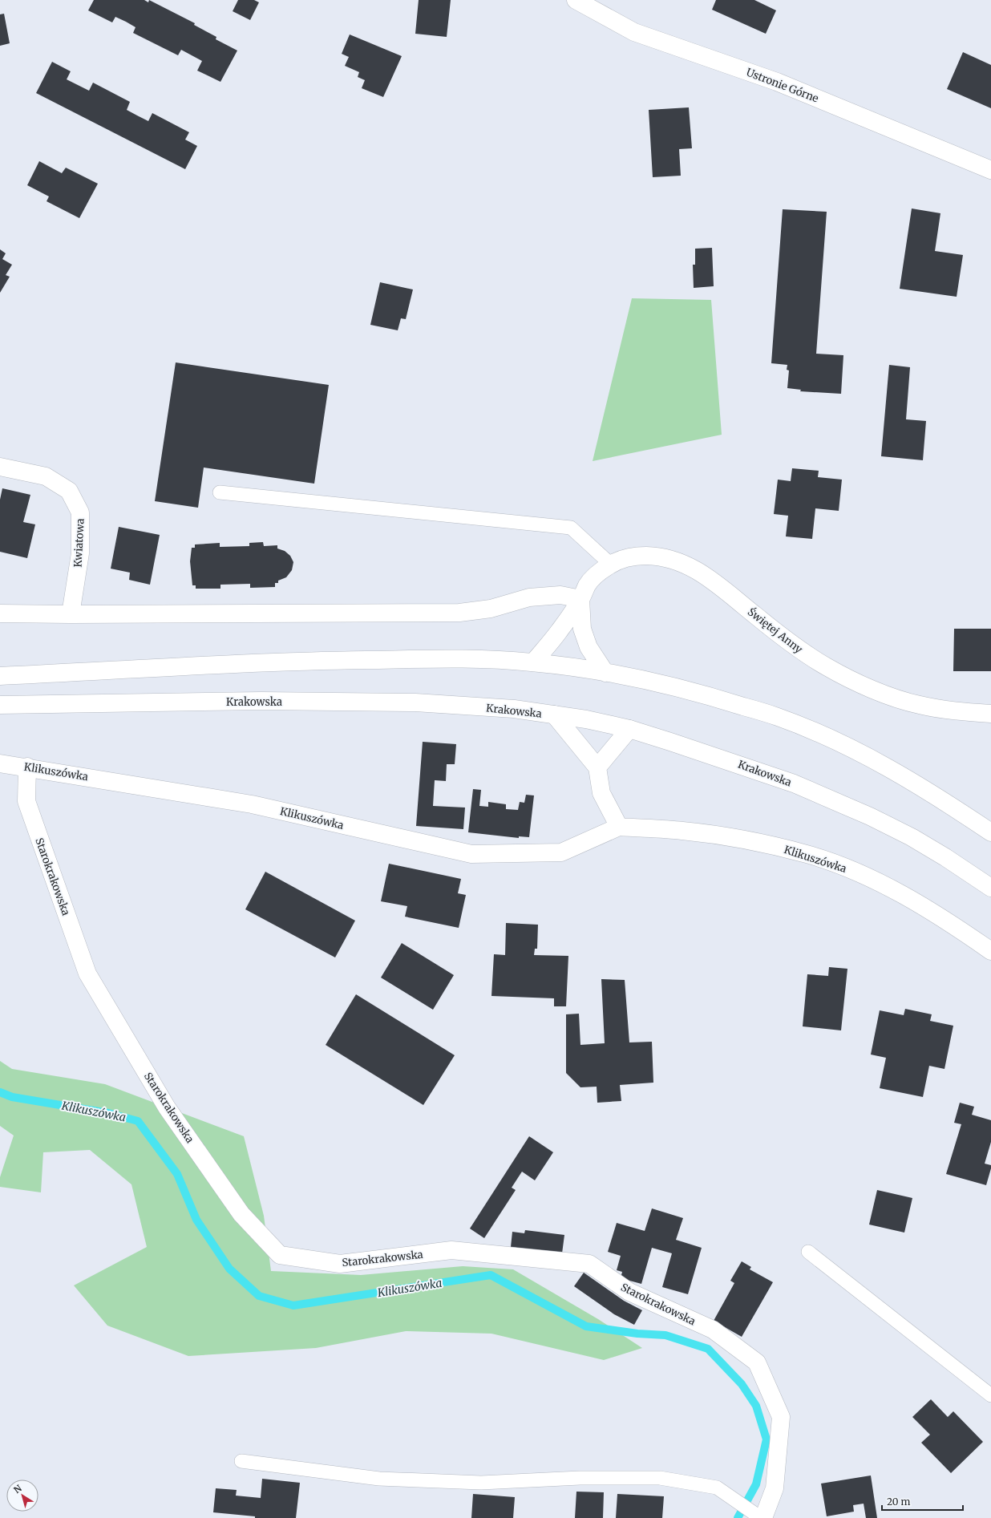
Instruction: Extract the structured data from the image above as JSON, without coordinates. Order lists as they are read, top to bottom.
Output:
{
  "streets": {
    "street": [
      "Ustronie Górne",
      "Kwiatowa",
      "Świętej Anny",
      "Krakowska",
      "Klikuszówka",
      "Starokrakowska"
    ]
  },
  "crossings": [
    ["Klikuszówka", "Starokrakowska"]
  ],
  "water": ["Klikuszówka"],
  "scale_bar": "20 m",
  "north": "top left"
}
